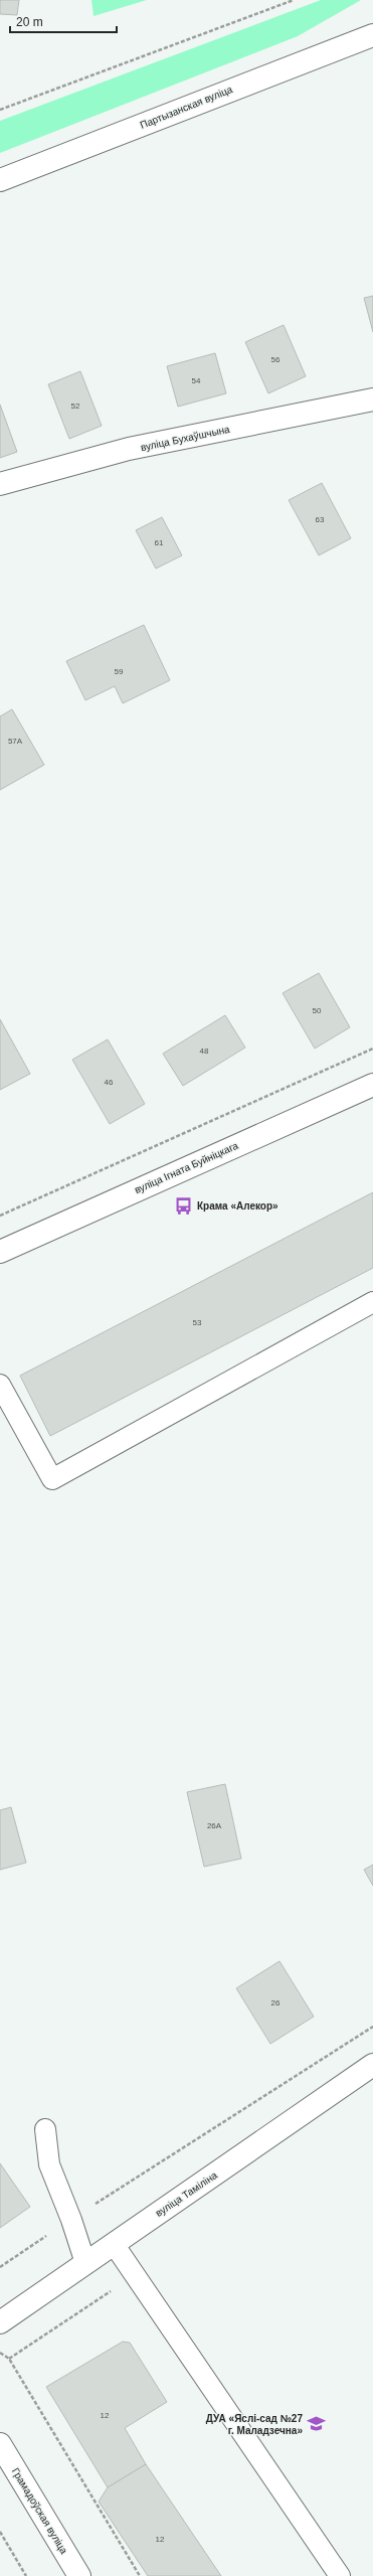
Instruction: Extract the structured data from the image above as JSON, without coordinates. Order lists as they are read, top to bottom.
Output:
{
  "streets": {
    "street": [
      "Партызанская вуліца",
      "вуліца Бухаўшчына",
      "вуліца Ігната Буйніцкага",
      "вуліца Таміліна",
      "Грамадоўская вуліца"
    ]
  },
  "places": {
    "bus stop": ["Крама «Алекор»"],
    "school or university": ["ДУА «Яслі-сад №27 г. Маладзечна»"]
  },
  "house_numbers": [
    "56",
    "54",
    "52",
    "63",
    "61",
    "59",
    "57А",
    "50",
    "48",
    "46",
    "53",
    "26А",
    "26",
    "12",
    "12"
  ],
  "scale_bar": "20 m"
}
